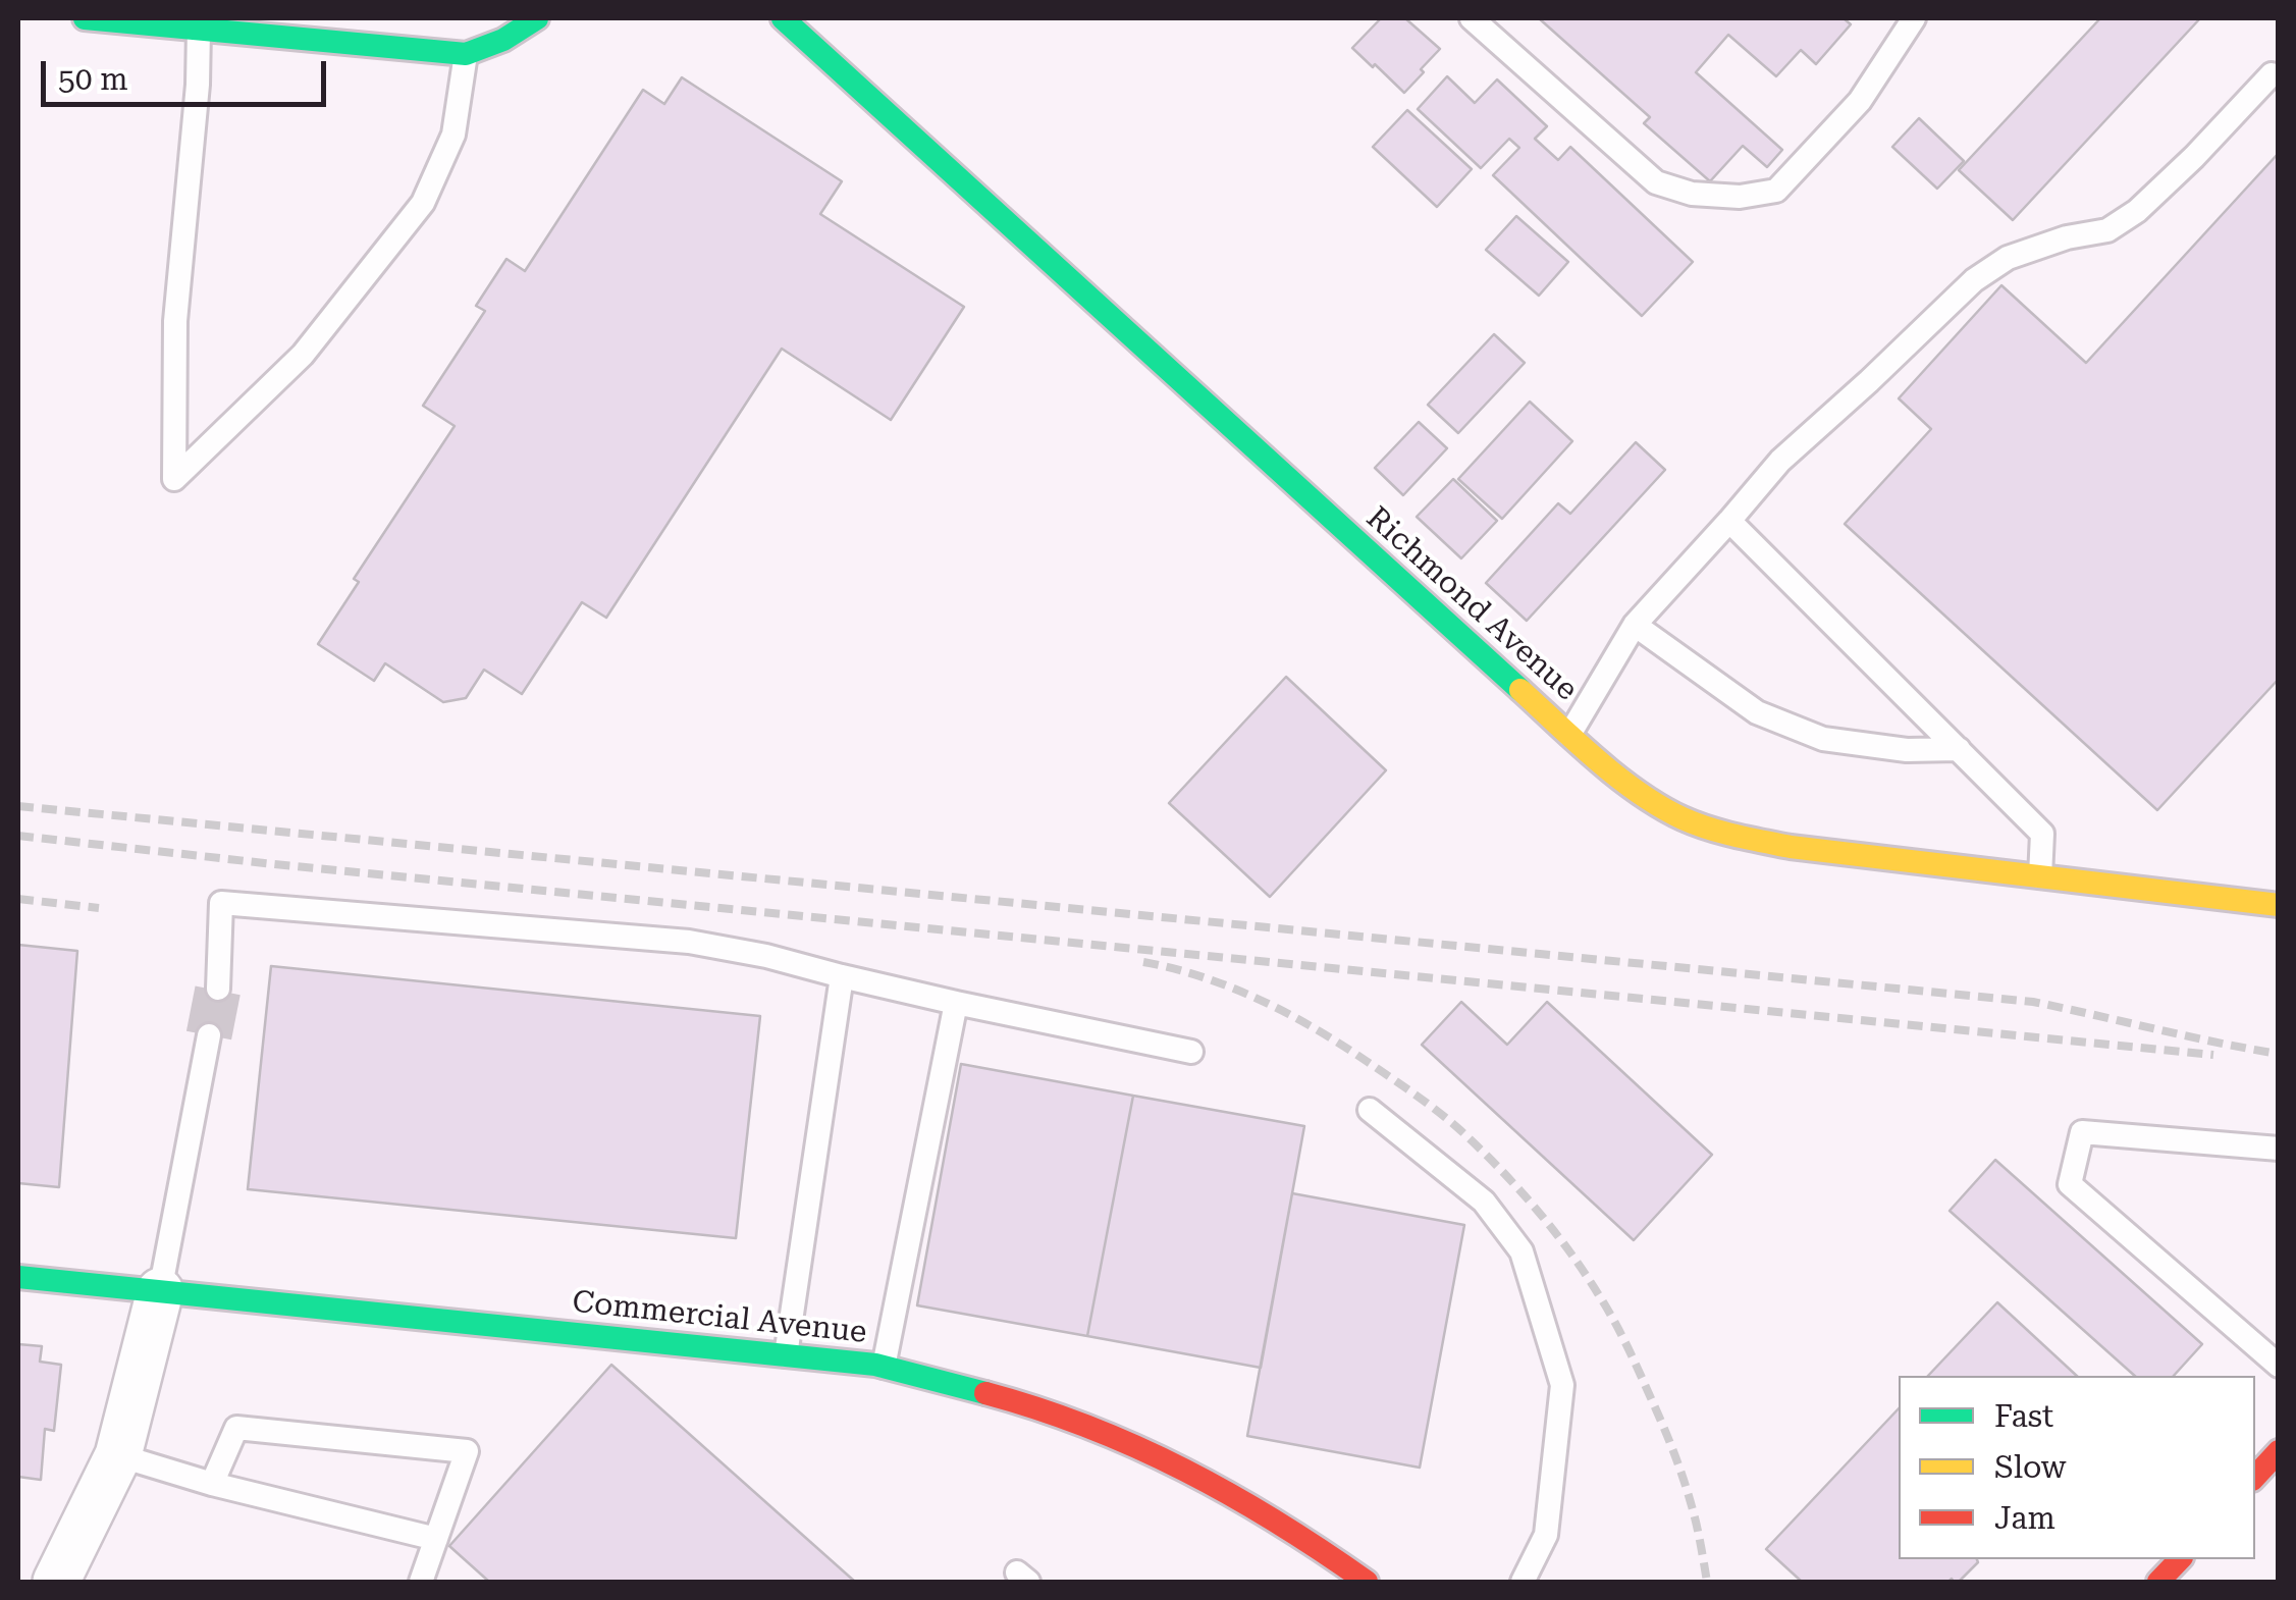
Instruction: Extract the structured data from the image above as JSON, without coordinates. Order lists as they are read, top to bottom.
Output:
{
  "streets": {
    "street": ["Richmond Avenue", "Commercial Avenue"]
  },
  "legend": ["Fast", "Slow", "Jam"],
  "scale_bar": "50 m"
}
